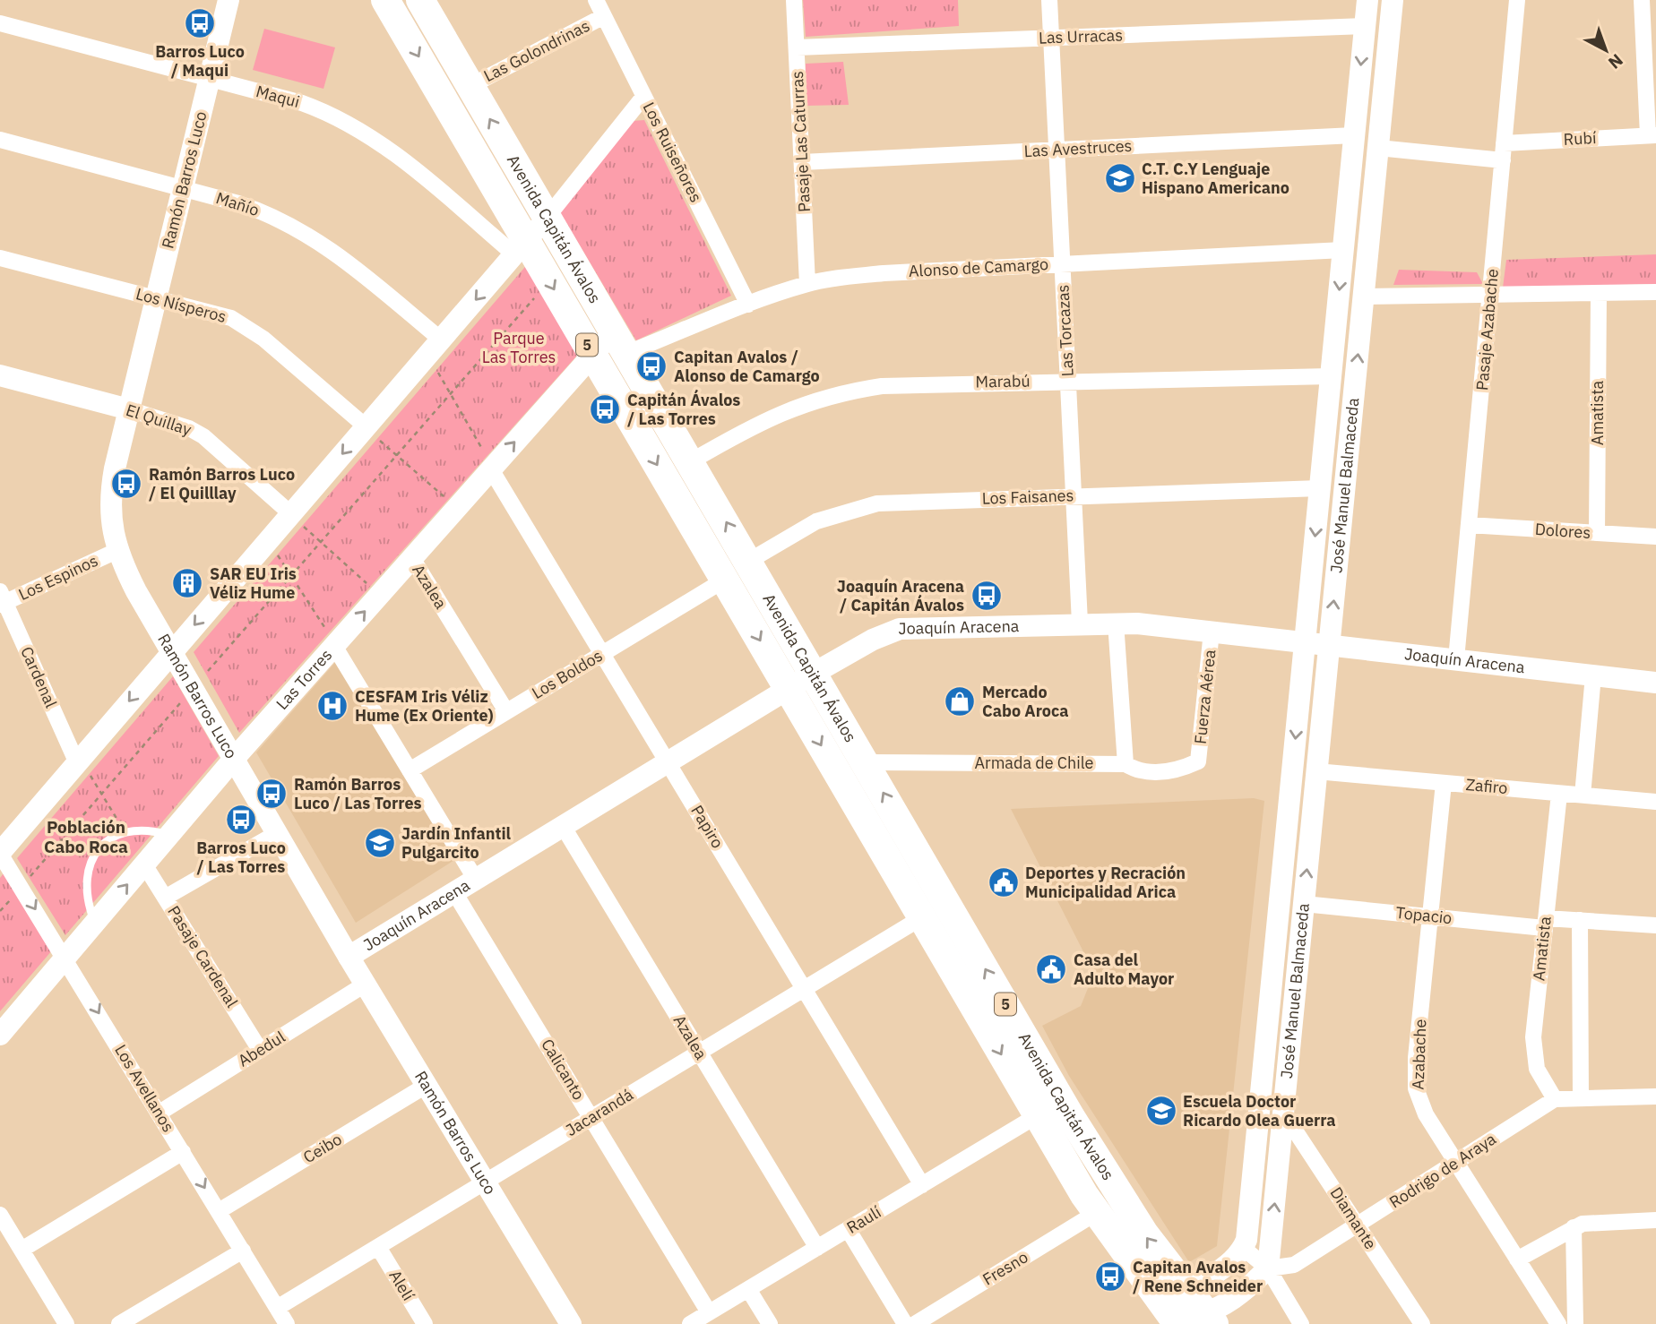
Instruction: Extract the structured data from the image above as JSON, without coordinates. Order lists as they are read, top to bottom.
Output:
{
  "streets": {
    "highway": ["Avenida Capitán Ávalos", "5"],
    "street": [
      "Las Urracas",
      "Las Golondrinas",
      "Maqui",
      "Rubí",
      "Pasaje Las Caturras",
      "Las Avestruces",
      "Los Ruiseñores",
      "Ramón Barros Luco",
      "Mañío",
      "Alonso de Camargo",
      "Los Nísperos",
      "Pasaje Azabache",
      "Las Torcazas",
      "Marabú",
      "Amatista",
      "El Quillay",
      "José Manuel Balmaceda",
      "Los Faisanes",
      "Dolores",
      "Los Espinos",
      "Azalea",
      "Joaquín Aracena",
      "Los Boldos",
      "Cardenal",
      "Las Torres",
      "Fuerza Aérea",
      "Armada de Chile",
      "Zafiro",
      "Papiro",
      "Topacio",
      "Pasaje Cardenal",
      "Abedul",
      "Azabache",
      "Calicanto",
      "Los Avellanos",
      "Jacarandá",
      "Ceibo",
      "Rodrigo de Araya",
      "Diamante",
      "Raulí",
      "Fresno",
      "Alelí"
    ]
  },
  "crossings": [
    ["Las Urracas", "Pasaje Las Caturras"],
    ["Las Urracas", "Las Torcazas"],
    ["Las Urracas", "José Manuel Balmaceda"],
    ["Las Golondrinas", "Los Ruiseñores"],
    ["Las Golondrinas", "Avenida Capitán Ávalos"],
    ["Maqui", "Ramón Barros Luco"],
    ["Maqui", "Avenida Capitán Ávalos"],
    ["Rubí", "Pasaje Azabache"],
    ["Pasaje Las Caturras", "Las Avestruces"],
    ["Pasaje Las Caturras", "Alonso de Camargo"],
    ["Las Avestruces", "Las Torcazas"],
    ["Las Avestruces", "José Manuel Balmaceda"],
    ["Los Ruiseñores", "Alonso de Camargo"],
    ["Ramón Barros Luco", "Mañío"],
    ["Ramón Barros Luco", "Los Nísperos"],
    ["Ramón Barros Luco", "El Quillay"],
    ["Ramón Barros Luco", "Los Espinos"],
    ["Ramón Barros Luco", "Joaquín Aracena"],
    ["Ramón Barros Luco", "Las Torres"],
    ["Ramón Barros Luco", "Abedul"],
    ["Ramón Barros Luco", "Jacarandá"],
    ["Ramón Barros Luco", "Ceibo"],
    ["Avenida Capitán Ávalos", "Alonso de Camargo"],
    ["Avenida Capitán Ávalos", "Marabú"],
    ["Avenida Capitán Ávalos", "Los Faisanes"],
    ["Avenida Capitán Ávalos", "Joaquín Aracena"],
    ["Avenida Capitán Ávalos", "Los Boldos"],
    ["Avenida Capitán Ávalos", "Las Torres"],
    ["Avenida Capitán Ávalos", "Armada de Chile"],
    ["Avenida Capitán Ávalos", "Jacarandá"],
    ["Avenida Capitán Ávalos", "Raulí"],
    ["Avenida Capitán Ávalos", "Fresno"],
    ["Alonso de Camargo", "Las Torcazas"],
    ["Alonso de Camargo", "José Manuel Balmaceda"],
    ["Alonso de Camargo", "Las Torres"],
    ["Pasaje Azabache", "Dolores"],
    ["Pasaje Azabache", "Joaquín Aracena"],
    ["Las Torcazas", "Marabú"],
    ["Las Torcazas", "Los Faisanes"],
    ["Las Torcazas", "Joaquín Aracena"],
    ["Marabú", "José Manuel Balmaceda"],
    ["Amatista", "Dolores"],
    ["Amatista", "Zafiro"],
    ["Amatista", "Topacio"],
    ["Amatista", "Rodrigo de Araya"],
    ["José Manuel Balmaceda", "Los Faisanes"],
    ["José Manuel Balmaceda", "Joaquín Aracena"],
    ["José Manuel Balmaceda", "Zafiro"],
    ["José Manuel Balmaceda", "Topacio"],
    ["José Manuel Balmaceda", "Rodrigo de Araya"],
    ["José Manuel Balmaceda", "Diamante"],
    ["Los Espinos", "Cardenal"],
    ["Azalea", "Joaquín Aracena"],
    ["Azalea", "Los Boldos"],
    ["Azalea", "Las Torres"],
    ["Azalea", "Jacarandá"],
    ["Azalea", "Raulí"],
    ["Joaquín Aracena", "Fuerza Aérea"],
    ["Joaquín Aracena", "Papiro"],
    ["Joaquín Aracena", "Calicanto"],
    ["Los Boldos", "Papiro"],
    ["Las Torres", "Papiro"],
    ["Las Torres", "Pasaje Cardenal"],
    ["Las Torres", "Los Avellanos"],
    ["Fuerza Aérea", "Armada de Chile"],
    ["Zafiro", "Azabache"],
    ["Papiro", "Jacarandá"],
    ["Papiro", "Raulí"],
    ["Topacio", "Azabache"],
    ["Pasaje Cardenal", "Abedul"],
    ["Abedul", "Los Avellanos"],
    ["Azabache", "Rodrigo de Araya"],
    ["Calicanto", "Jacarandá"],
    ["Calicanto", "Raulí"],
    ["Los Avellanos", "Jacarandá"],
    ["Los Avellanos", "Ceibo"],
    ["Jacarandá", "Alelí"],
    ["Rodrigo de Araya", "Diamante"]
  ],
  "one_way": ["Los Avellanos"],
  "districts": ["Población Cabo Roca"],
  "parks": ["Parque Las Torres"],
  "places": {
    "bus stop": [
      "Barros Luco / Maqui",
      "Capitan Avalos / Alonso de Camargo",
      "Capitán Ávalos / Las Torres",
      "Ramón Barros Luco / El Quilllay",
      "Joaquín Aracena / Capitán Ávalos",
      "Ramón Barros Luco / Las Torres",
      "Barros Luco / Las Torres",
      "Capitan Avalos / Rene Schneider"
    ],
    "school or university": ["C.T. C.Y Lenguaje Hispano Americano", "Jardín Infantil Pulgarcito", "Escuela Doctor Ricardo Olea Guerra"],
    "building": ["SAR EU Iris Véliz Hume"],
    "shop": ["Mercado Cabo Aroca"],
    "hospital": ["CESFAM Iris Véliz Hume (Ex Oriente)"],
    "public building": ["Deportes y Recración Municipalidad Arica", "Casa del Adulto Mayor"]
  },
  "north": "bottom right"
}
